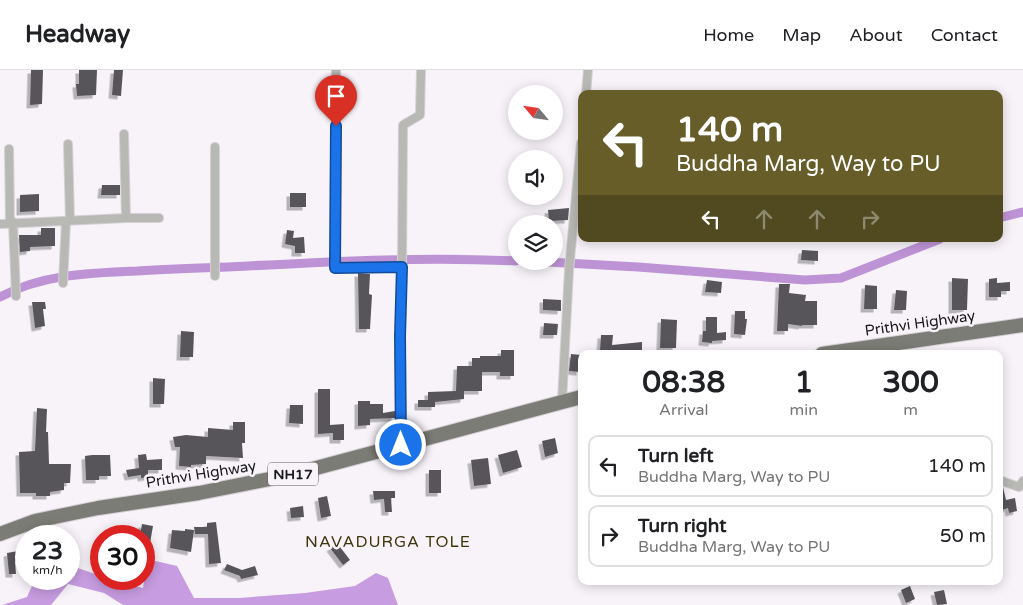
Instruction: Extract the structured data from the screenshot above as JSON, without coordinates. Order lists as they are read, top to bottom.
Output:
{
  "streets": {
    "highway": ["Prithvi Highway", "NH17"]
  },
  "districts": ["NAVADURGA TOLE"],
  "north": "top left",
  "page": {
    "header": "Headway",
    "nav": [
      "Home",
      "Map",
      "About",
      "Contact"
    ],
    "turn": ["140 m", "Buddha Marg, Way to PU"],
    "eta": [
      "08:38",
      "Arrival",
      "1",
      "min",
      "300",
      "m"
    ],
    "list": [
      {
        "name": "Turn left",
        "note": "Buddha Marg, Way to PU",
        "value": "140 m"
      },
      {
        "name": "Turn right",
        "note": "Buddha Marg, Way to PU",
        "value": "50 m"
      }
    ],
    "speed": "23 km/h",
    "limit": "30"
  }
}
